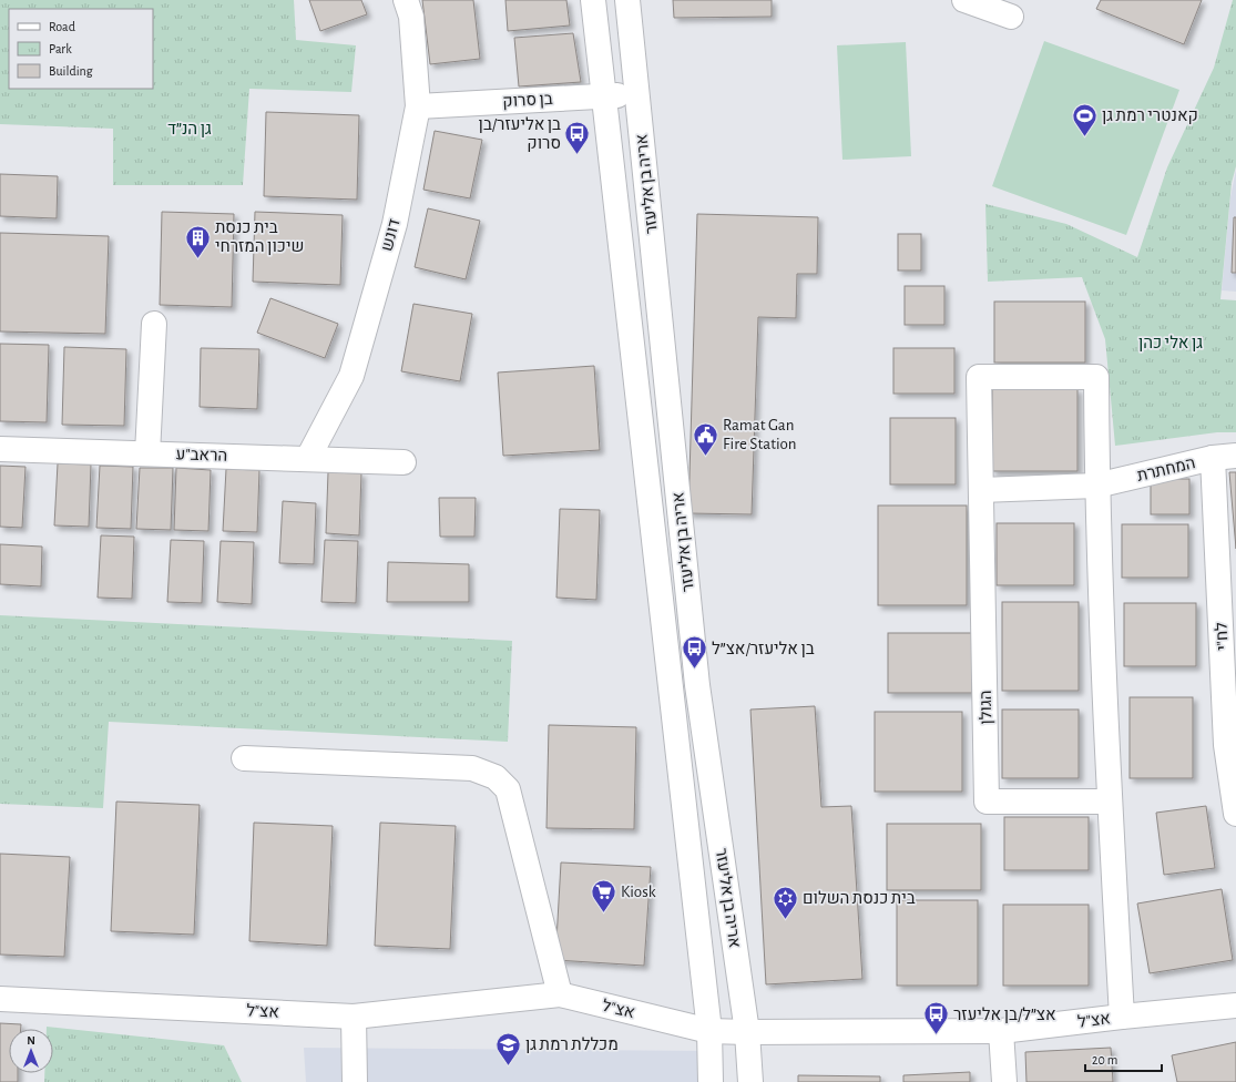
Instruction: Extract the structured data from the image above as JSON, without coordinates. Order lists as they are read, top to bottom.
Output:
{
  "streets": {
    "street": [
      "בן סרוק",
      "אריה בן אליעזר",
      "דונש",
      "הראב\"ע",
      "המחתרת",
      "לח\"י",
      "הגולן",
      "אצ\"ל"
    ]
  },
  "crossings": [
    ["בן סרוק", "אריה בן אליעזר"],
    ["בן סרוק", "דונש"],
    ["אריה בן אליעזר", "אצ\"ל"],
    ["דונש", "הראב\"ע"],
    ["המחתרת", "לח\"י"],
    ["המחתרת", "הגולן"]
  ],
  "parks": ["גן הנ״ד", "גן אלי כהן"],
  "places": {
    "sports": ["קאנטרי רמת גן"],
    "bus stop": ["בן אליעזר/בן סרוק", "בן אליעזר/אצ״ל", "אצ״ל/בן אליעזר"],
    "building": ["בית כנסת שיכון המזרחי"],
    "public building": ["Ramat Gan Fire Station"],
    "supermarket": ["Kiosk"],
    "synagogue": ["בית כנסת השלום"],
    "school or university": ["מכללת רמת גן"]
  },
  "legend": ["Road", "Park", "Building"],
  "scale_bar": "20 m",
  "north": "top"
}
